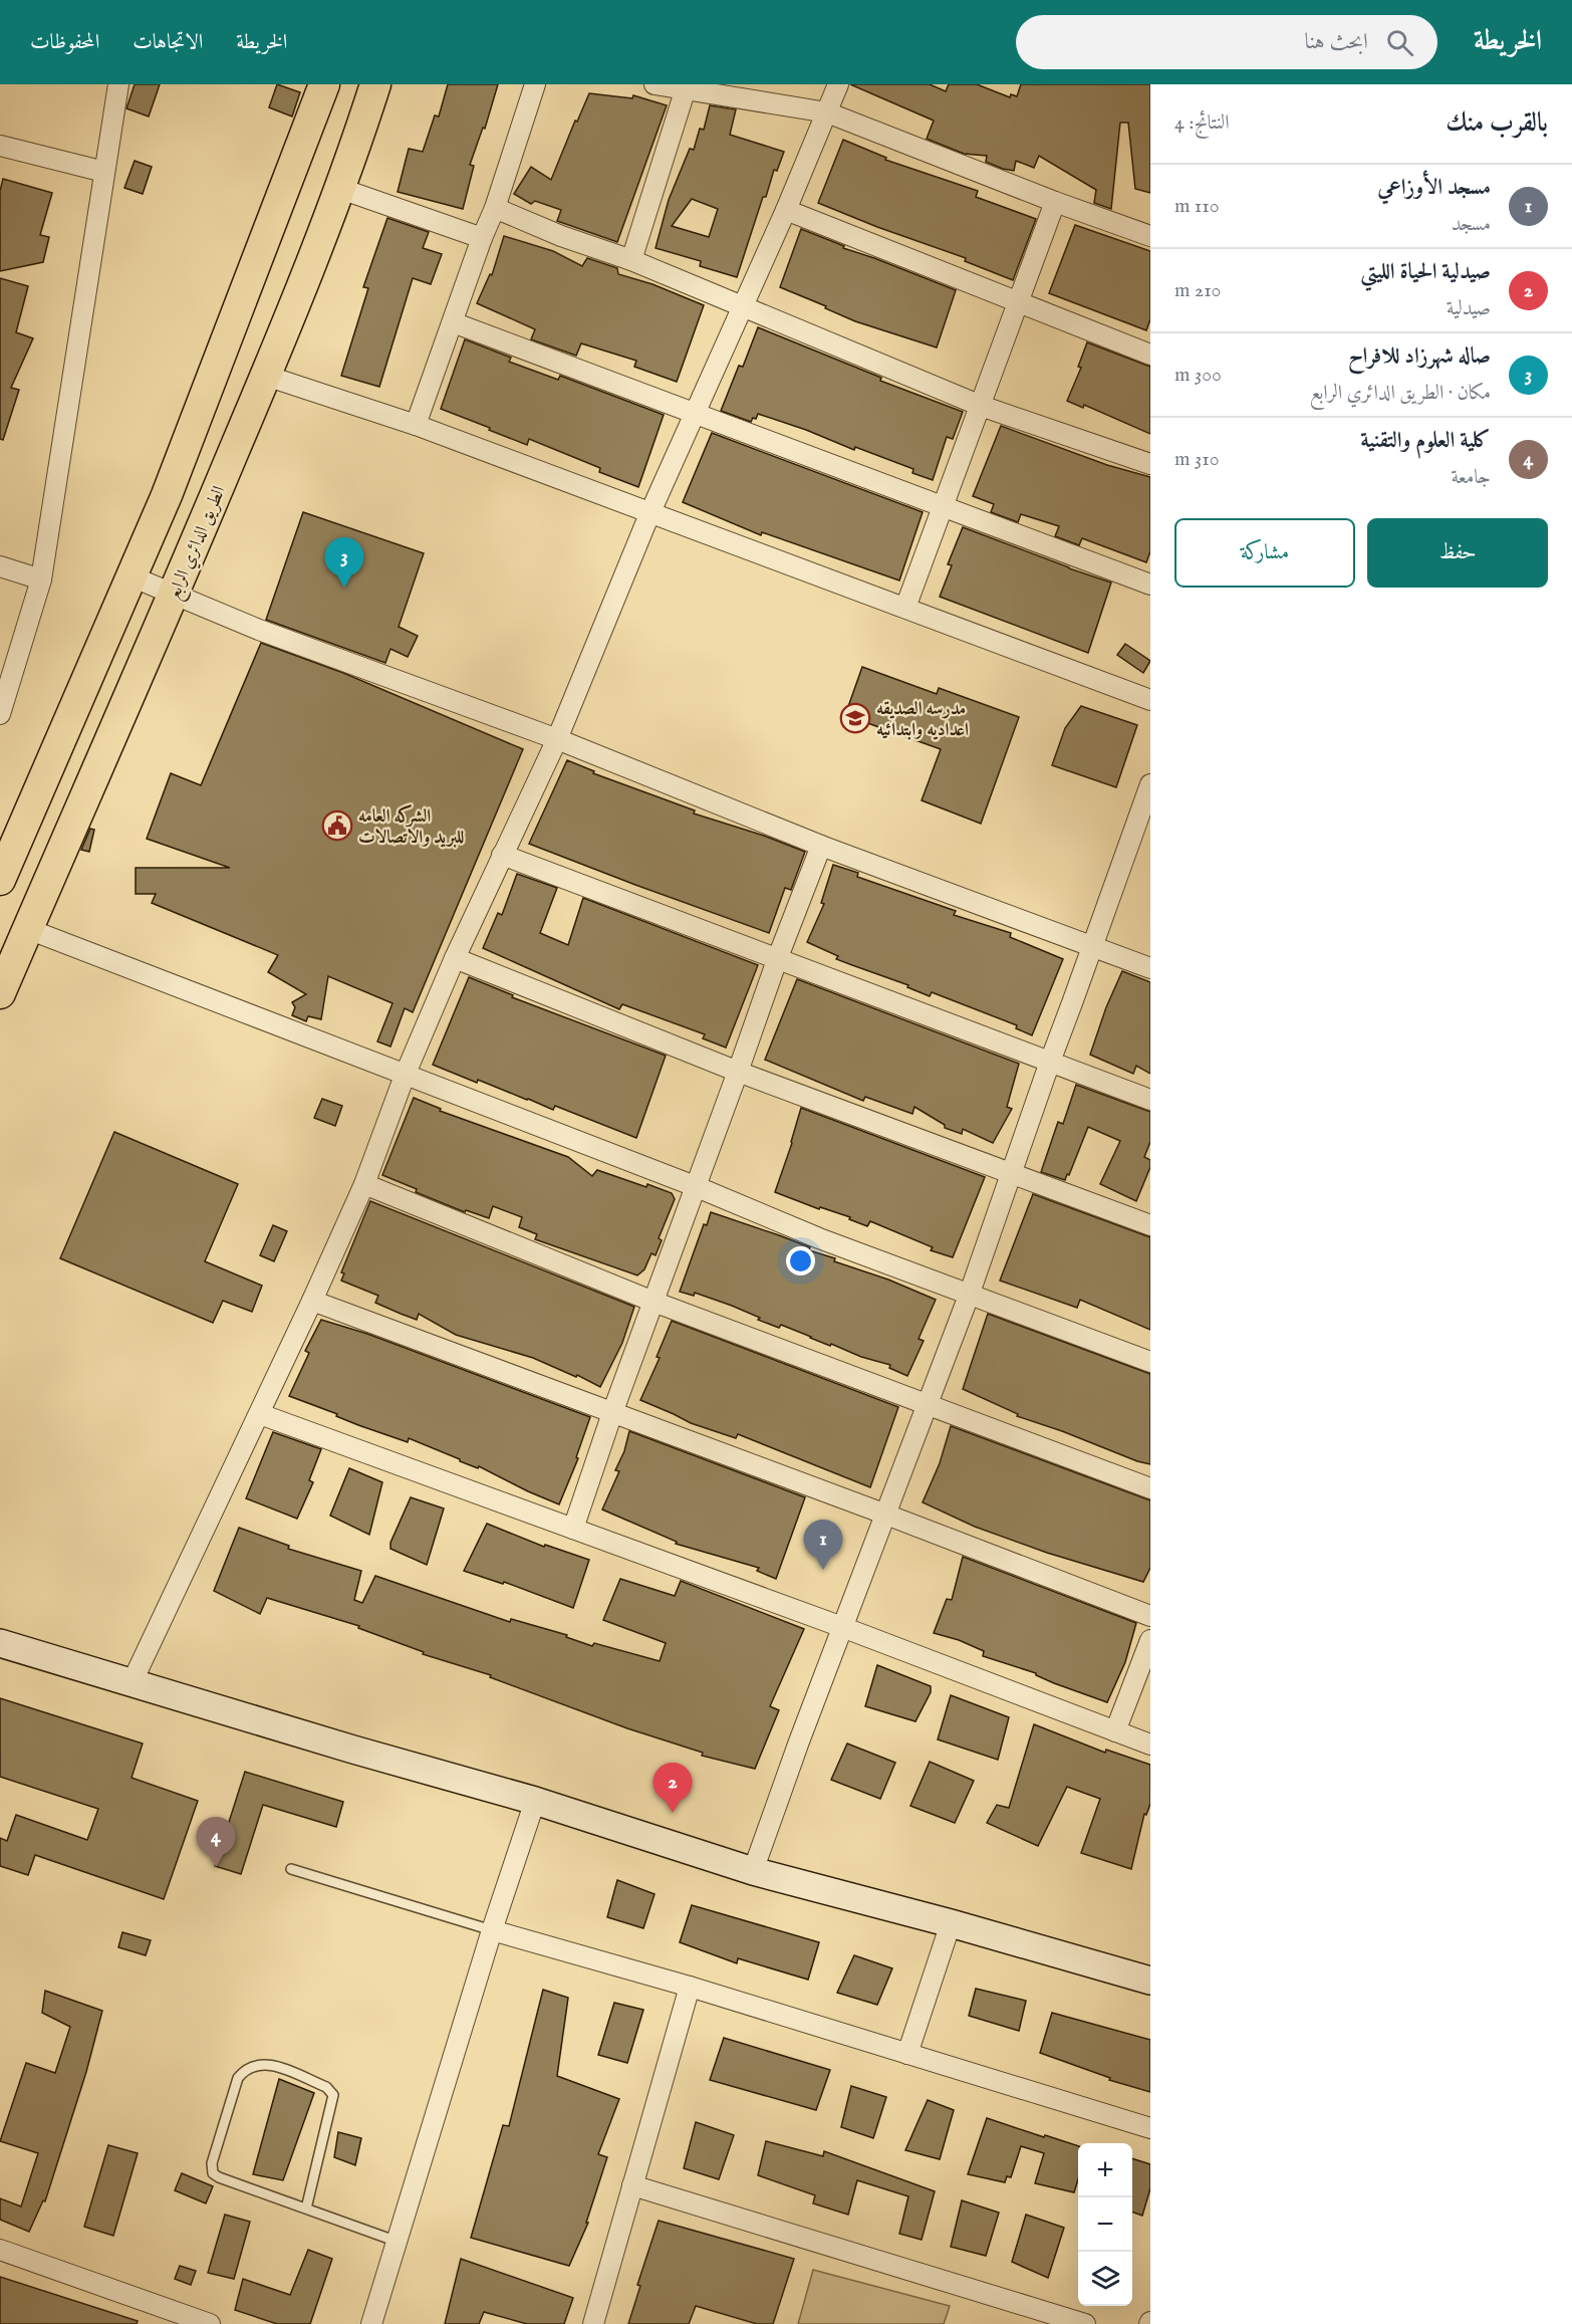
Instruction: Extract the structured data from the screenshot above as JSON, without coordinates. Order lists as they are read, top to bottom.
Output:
{
  "streets": {
    "main road": ["الطريق الدائري الرابع"]
  },
  "places": {
    "school or university": ["مدرسه الصديقه اعداديه وابتدائيه"],
    "public building": ["الشركه العامه للبريد والاتصالات"]
  },
  "page": {
    "header": "الخريطة",
    "search": "ابحث هنا",
    "nav": ["الخريطة", "الاتجاهات", "المحفوظات"],
    "heading": ["بالقرب منك", "النتائج: 4"],
    "list": [
      {
        "mark": "1",
        "name": "مسجد الأوزاعي",
        "note": "مسجد",
        "value": "110 m"
      },
      {
        "mark": "2",
        "name": "صيدلية الحياة الليتي",
        "note": "صيدلية",
        "value": "210 m"
      },
      {
        "mark": "3",
        "name": "صاله شهرزاد للافراح",
        "note": "مكان · الطريق الدائري الرابع",
        "value": "300 m"
      },
      {
        "mark": "4",
        "name": "كلية العلوم والتقنية",
        "note": "جامعة",
        "value": "310 m"
      }
    ],
    "buttons": ["حفظ", "مشاركة"],
    "pins": [
      "3",
      "1",
      "2",
      "4"
    ],
    "map_buttons": ["+", "−"]
  }
}
